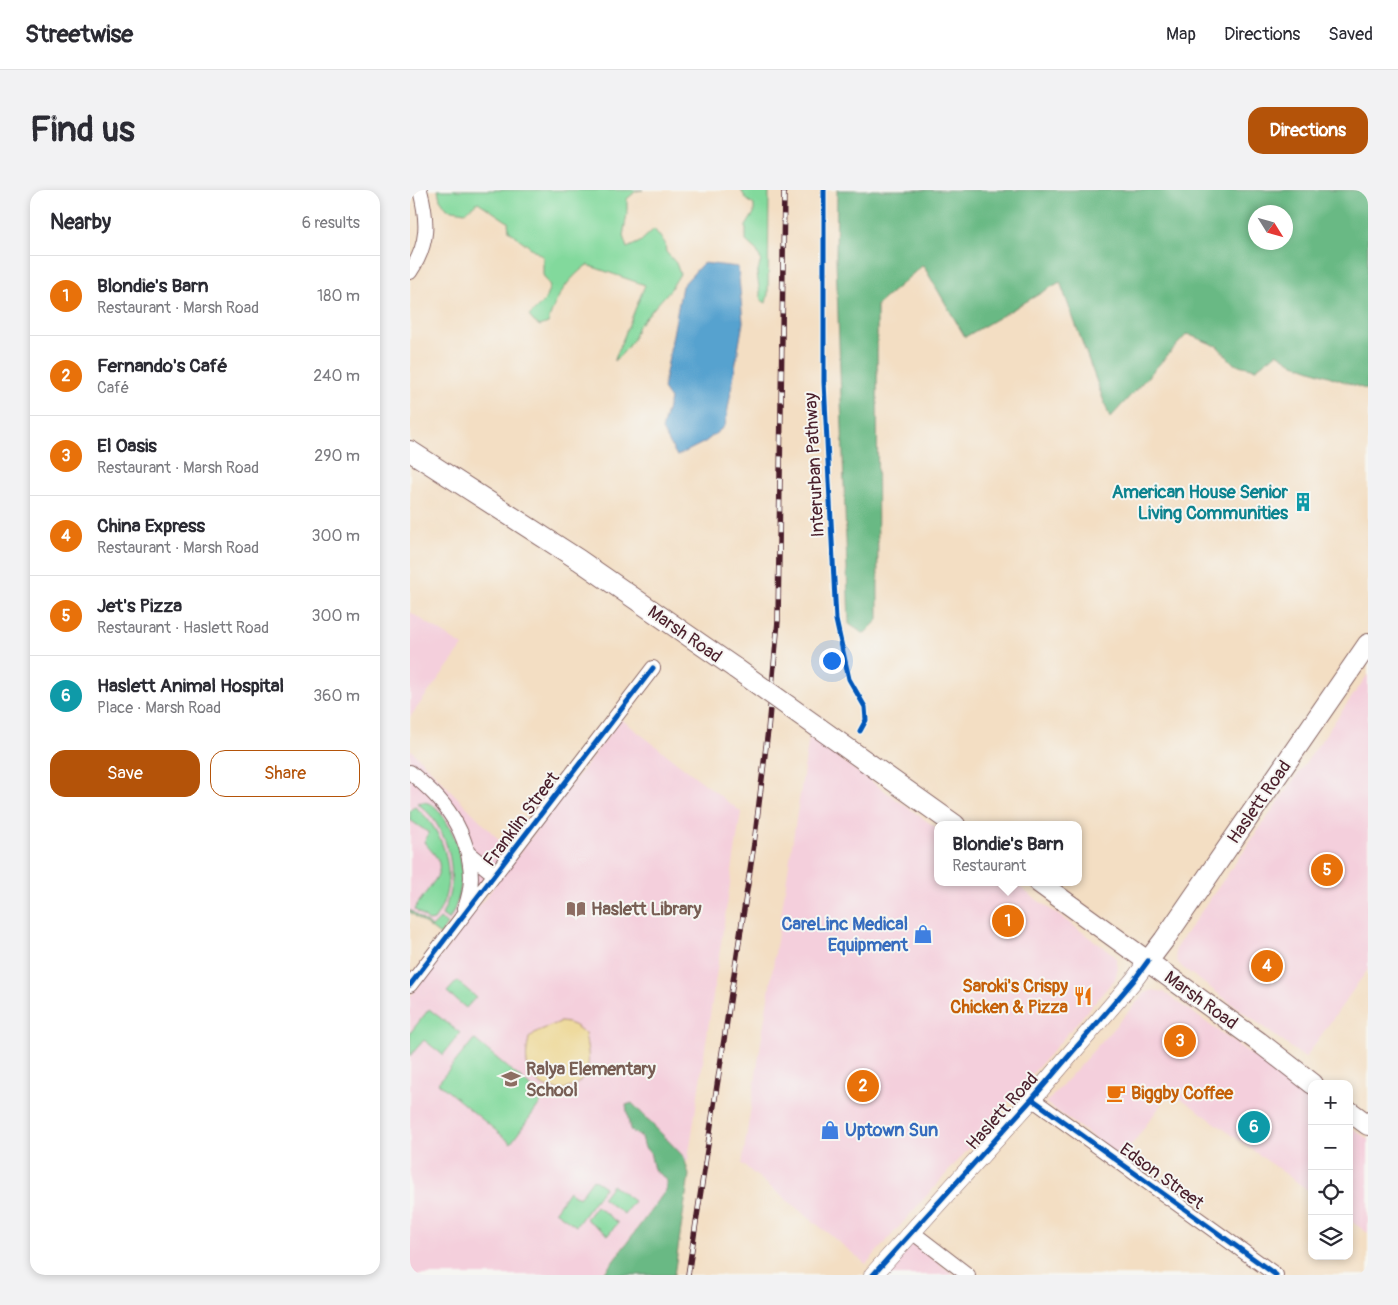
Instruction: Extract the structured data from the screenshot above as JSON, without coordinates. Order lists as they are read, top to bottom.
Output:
{
  "streets": {
    "main road": ["Marsh Road", "Haslett Road"],
    "street": ["Franklin Street", "Edson Street"],
    "cycle path": ["Interurban Pathway"]
  },
  "crossings": [
    ["Marsh Road", "Haslett Road"],
    ["Haslett Road", "Edson Street"]
  ],
  "places": {
    "building": ["American House Senior Living Communities"],
    "library": ["Haslett Library"],
    "shop": ["CareLinc Medical Equipment", "Uptown Sun"],
    "restaurant": ["Saroki's Crispy Chicken & Pizza"],
    "school or university": ["Ralya Elementary School"],
    "cafe": ["Biggby Coffee"]
  },
  "north": "bottom right",
  "page": {
    "header": "Streetwise",
    "nav": ["Map", "Directions", "Saved"],
    "buttons": [
      "Directions",
      ["Save", "Share"]
    ],
    "title": "Find us",
    "heading": ["Nearby", "6 results"],
    "list": [
      {
        "mark": "1",
        "name": "Blondie's Barn",
        "note": "Restaurant · Marsh Road",
        "value": "180 m"
      },
      {
        "mark": "2",
        "name": "Fernando's Café",
        "note": "Café",
        "value": "240 m"
      },
      {
        "mark": "3",
        "name": "El Oasis",
        "note": "Restaurant · Marsh Road",
        "value": "290 m"
      },
      {
        "mark": "4",
        "name": "China Express",
        "note": "Restaurant · Marsh Road",
        "value": "300 m"
      },
      {
        "mark": "5",
        "name": "Jet's Pizza",
        "note": "Restaurant · Haslett Road",
        "value": "300 m"
      },
      {
        "mark": "6",
        "name": "Haslett Animal Hospital",
        "note": "Place · Marsh Road",
        "value": "360 m"
      }
    ],
    "popup": ["Blondie's Barn", "Restaurant"],
    "pins": [
      "5",
      "1",
      "4",
      "3",
      "2",
      "6"
    ],
    "map_buttons": ["+", "−"]
  }
}
